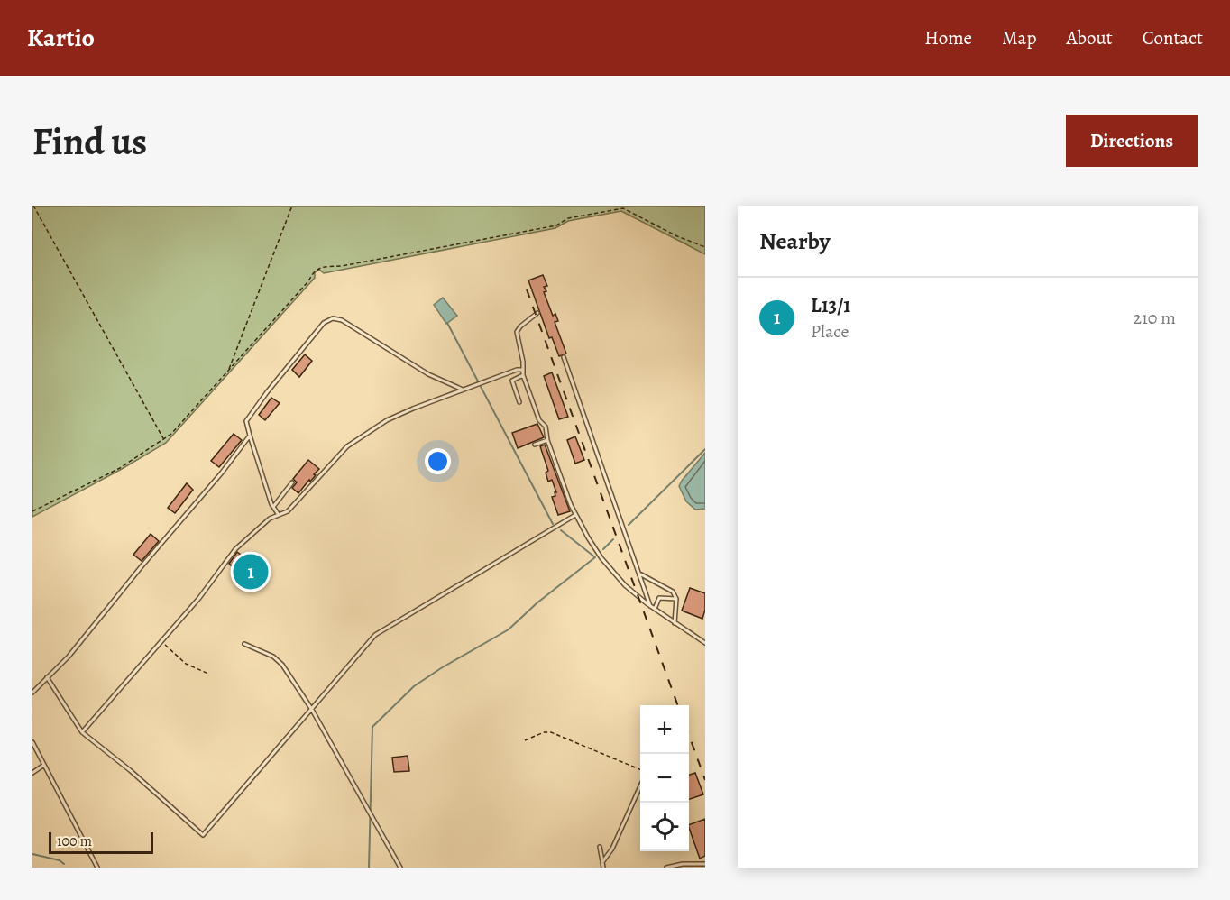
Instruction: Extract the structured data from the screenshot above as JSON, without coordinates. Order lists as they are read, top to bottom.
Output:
{
  "scale_bar": "100 m",
  "page": {
    "header": "Kartio",
    "nav": [
      "Home",
      "Map",
      "About",
      "Contact"
    ],
    "buttons": "Directions",
    "title": "Find us",
    "heading": "Nearby",
    "list": [
      {
        "mark": "1",
        "name": "L13/1",
        "note": "Place",
        "value": "210 m"
      }
    ],
    "pins": "1",
    "map_buttons": ["+", "−"],
    "scale": "100 m"
  }
}
